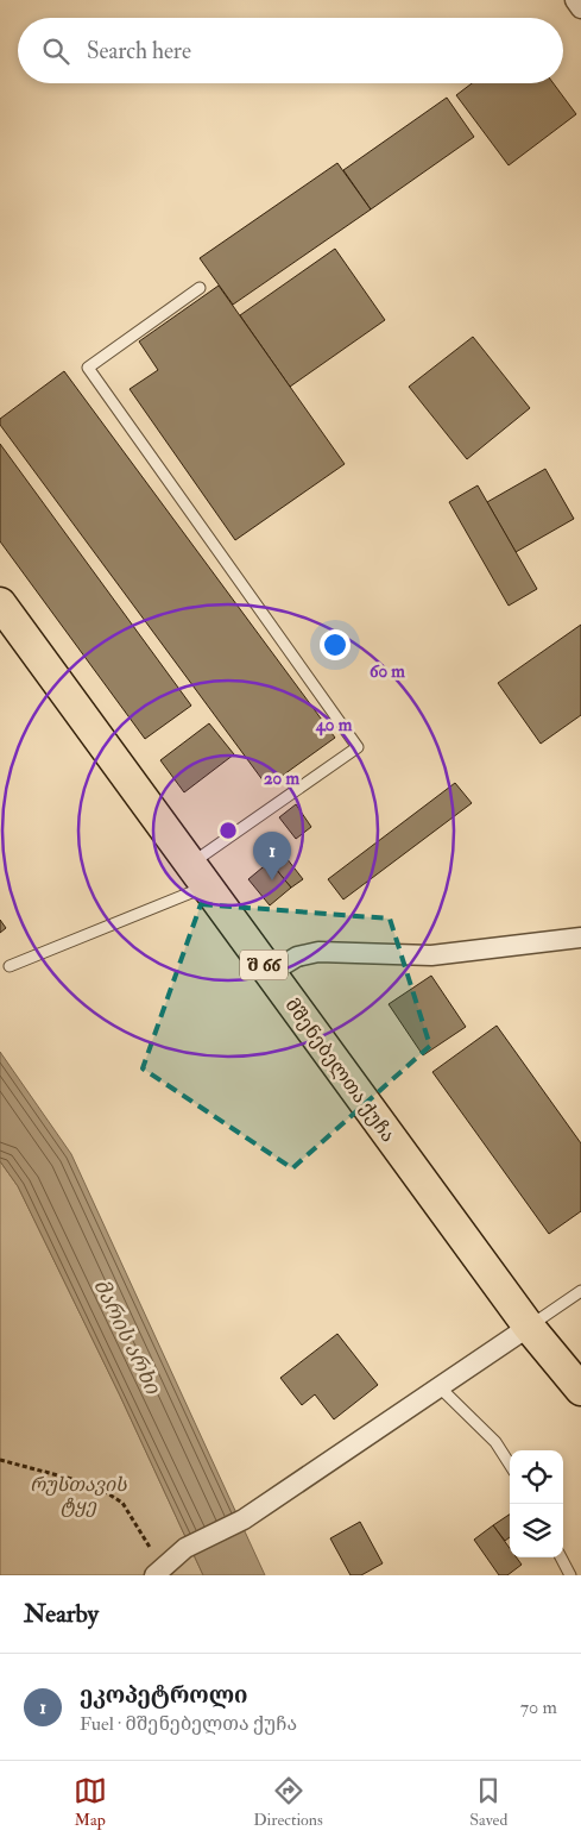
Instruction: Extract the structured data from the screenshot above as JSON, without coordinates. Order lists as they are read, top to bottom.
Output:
{
  "streets": {
    "main road": ["შ 66", "მშენებელთა ქუჩა"]
  },
  "water": ["მარის არხი"],
  "parks": ["რუსთავის ტყე"],
  "page": {
    "search": "Search here",
    "pins": "1",
    "heading": "Nearby",
    "list": [
      {
        "mark": "1",
        "name": "ეკოპეტროლი",
        "note": "Fuel · მშენებელთა ქუჩა",
        "value": "70 m"
      }
    ],
    "nav": ["Map", "Directions", "Saved"]
  },
  "rings": ["60 m", "40 m", "20 m"]
}
